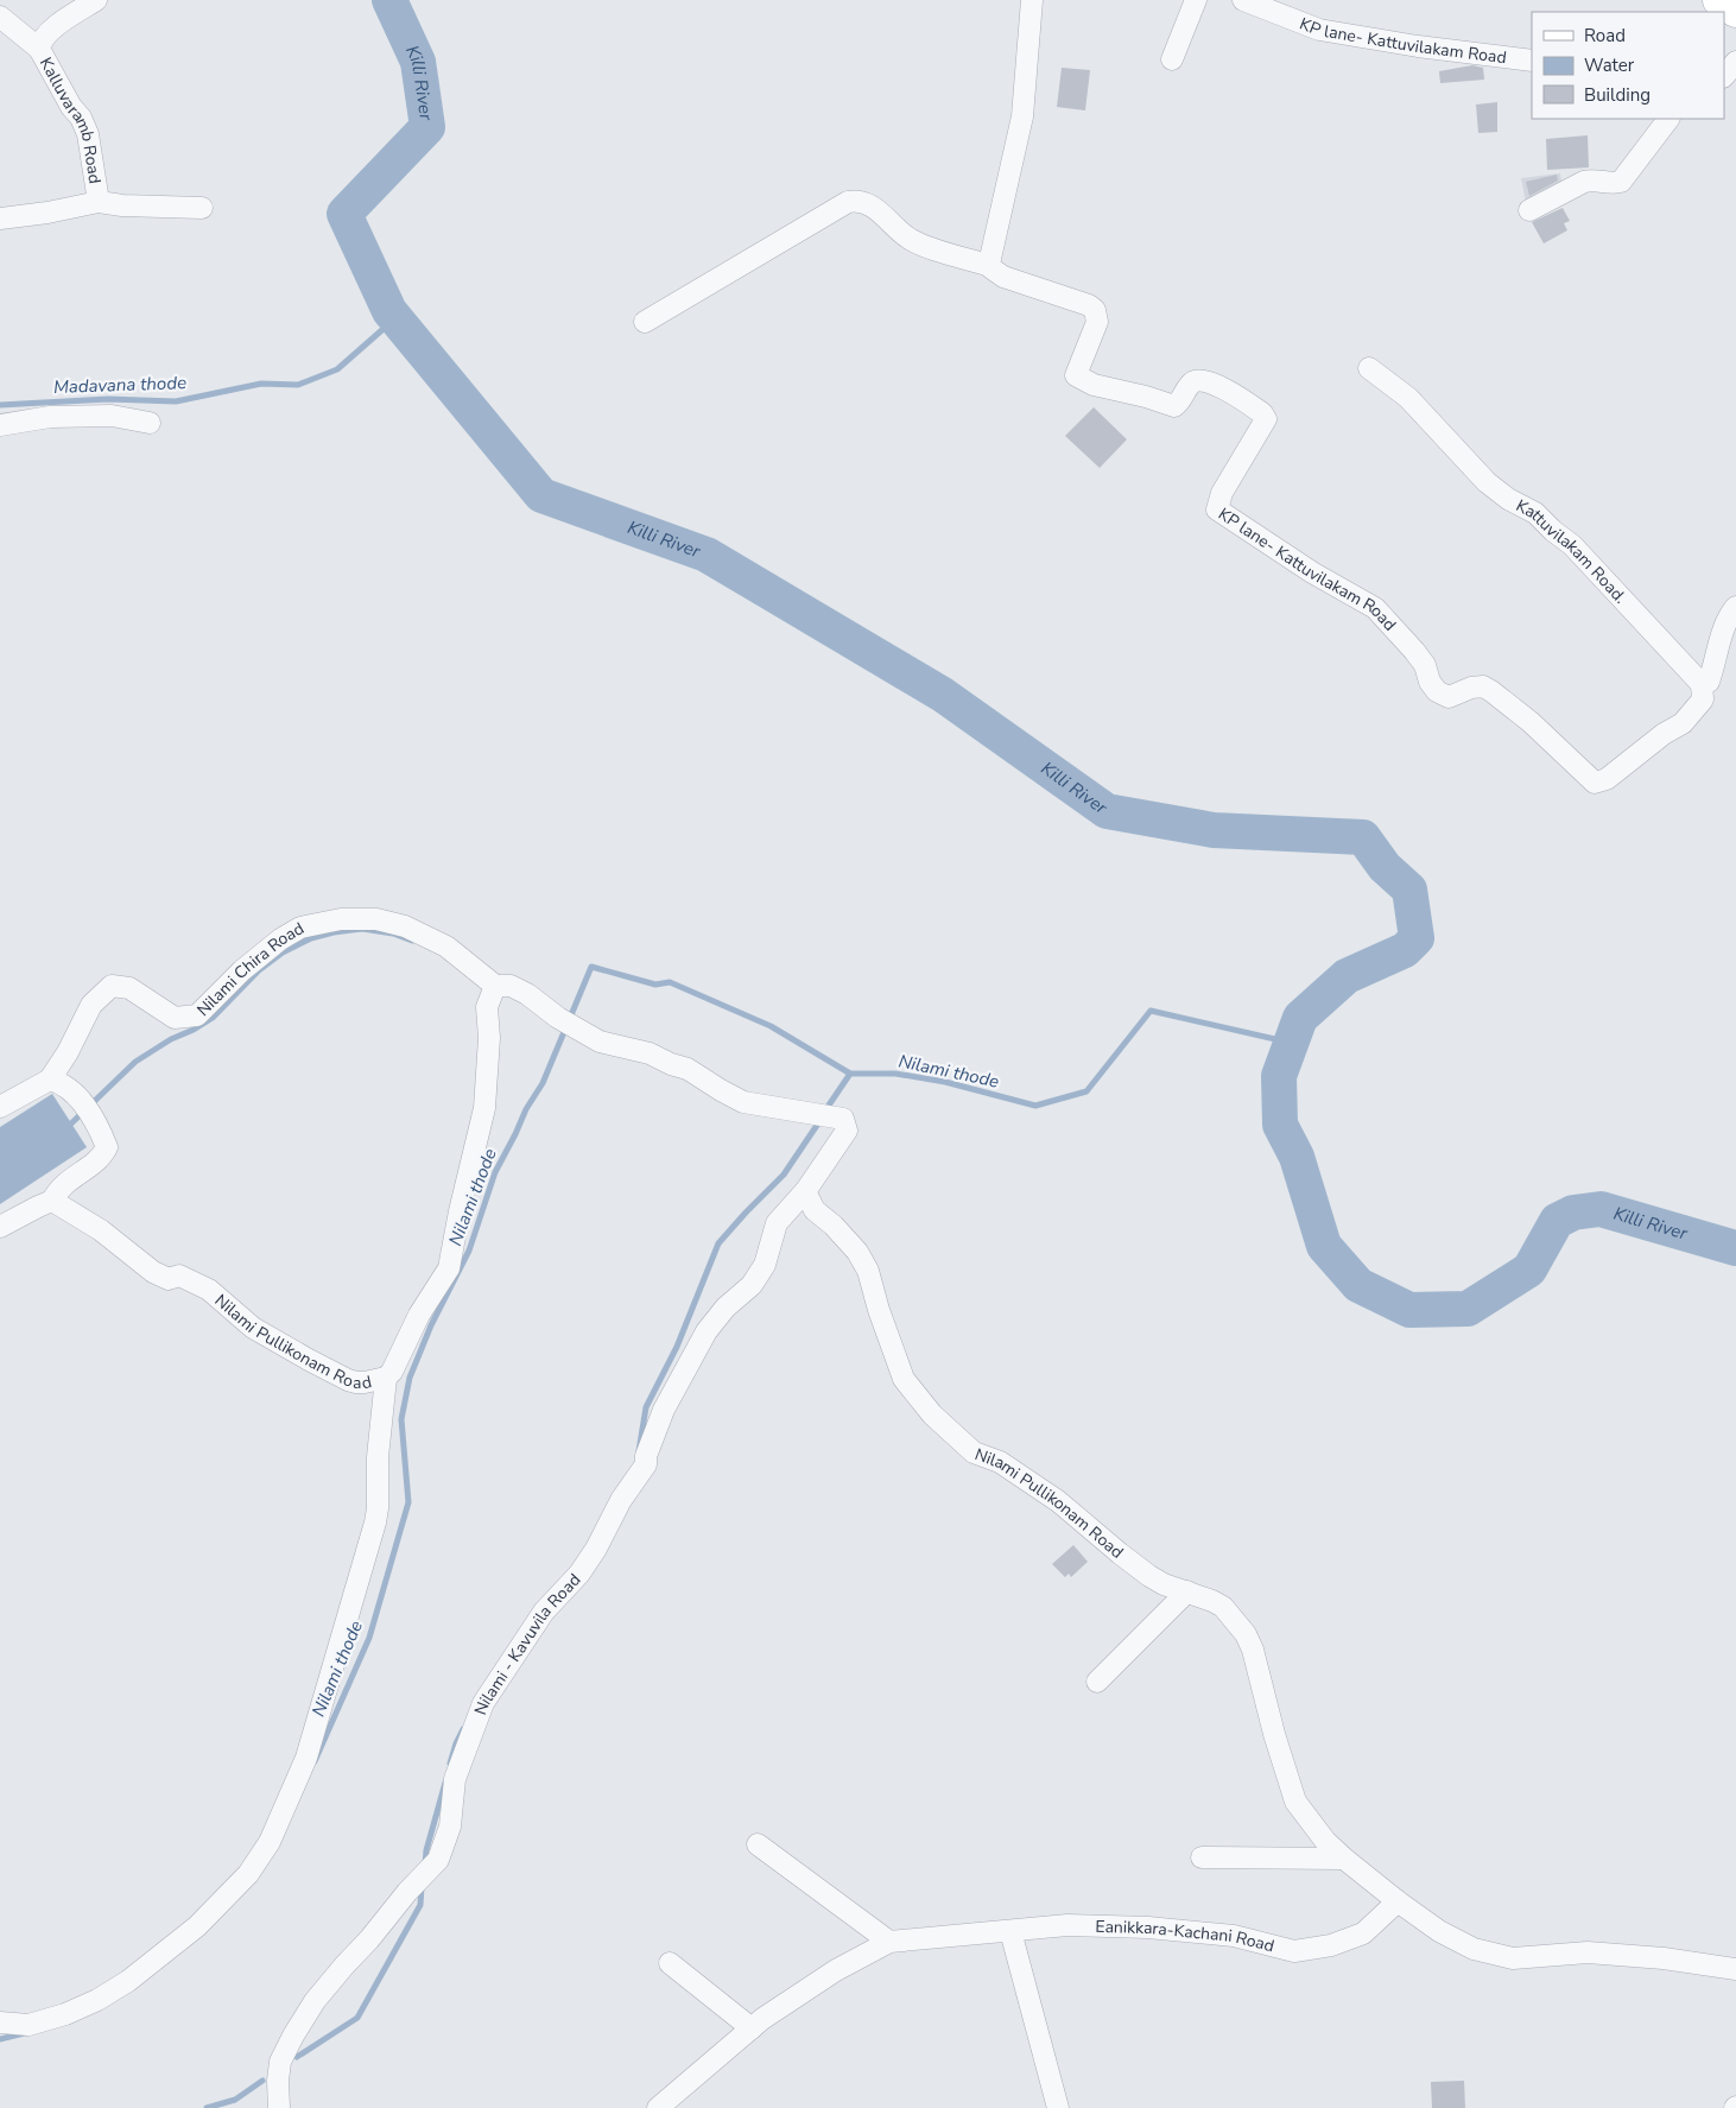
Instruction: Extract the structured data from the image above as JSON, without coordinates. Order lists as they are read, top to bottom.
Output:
{
  "streets": {
    "street": [
      "KP lane- Kattuvilakam Road",
      "Kalluvaramb Road",
      "Kattuvilakam Road.",
      "Nilami Chira Road",
      "Nilami Pullikonam Road",
      "Nilami - Kavuvila Road",
      "Eanikkara-Kachani Road"
    ]
  },
  "crossings": [
    ["KP lane- Kattuvilakam Road", "Kattuvilakam Road."],
    ["Nilami Chira Road", "Nilami Pullikonam Road"],
    ["Nilami Pullikonam Road", "Nilami - Kavuvila Road"],
    ["Nilami Pullikonam Road", "Eanikkara-Kachani Road"]
  ],
  "water": ["Killi River", "Madavana thode", "Nilami thode"],
  "legend": ["Road", "Water", "Building"]
}
